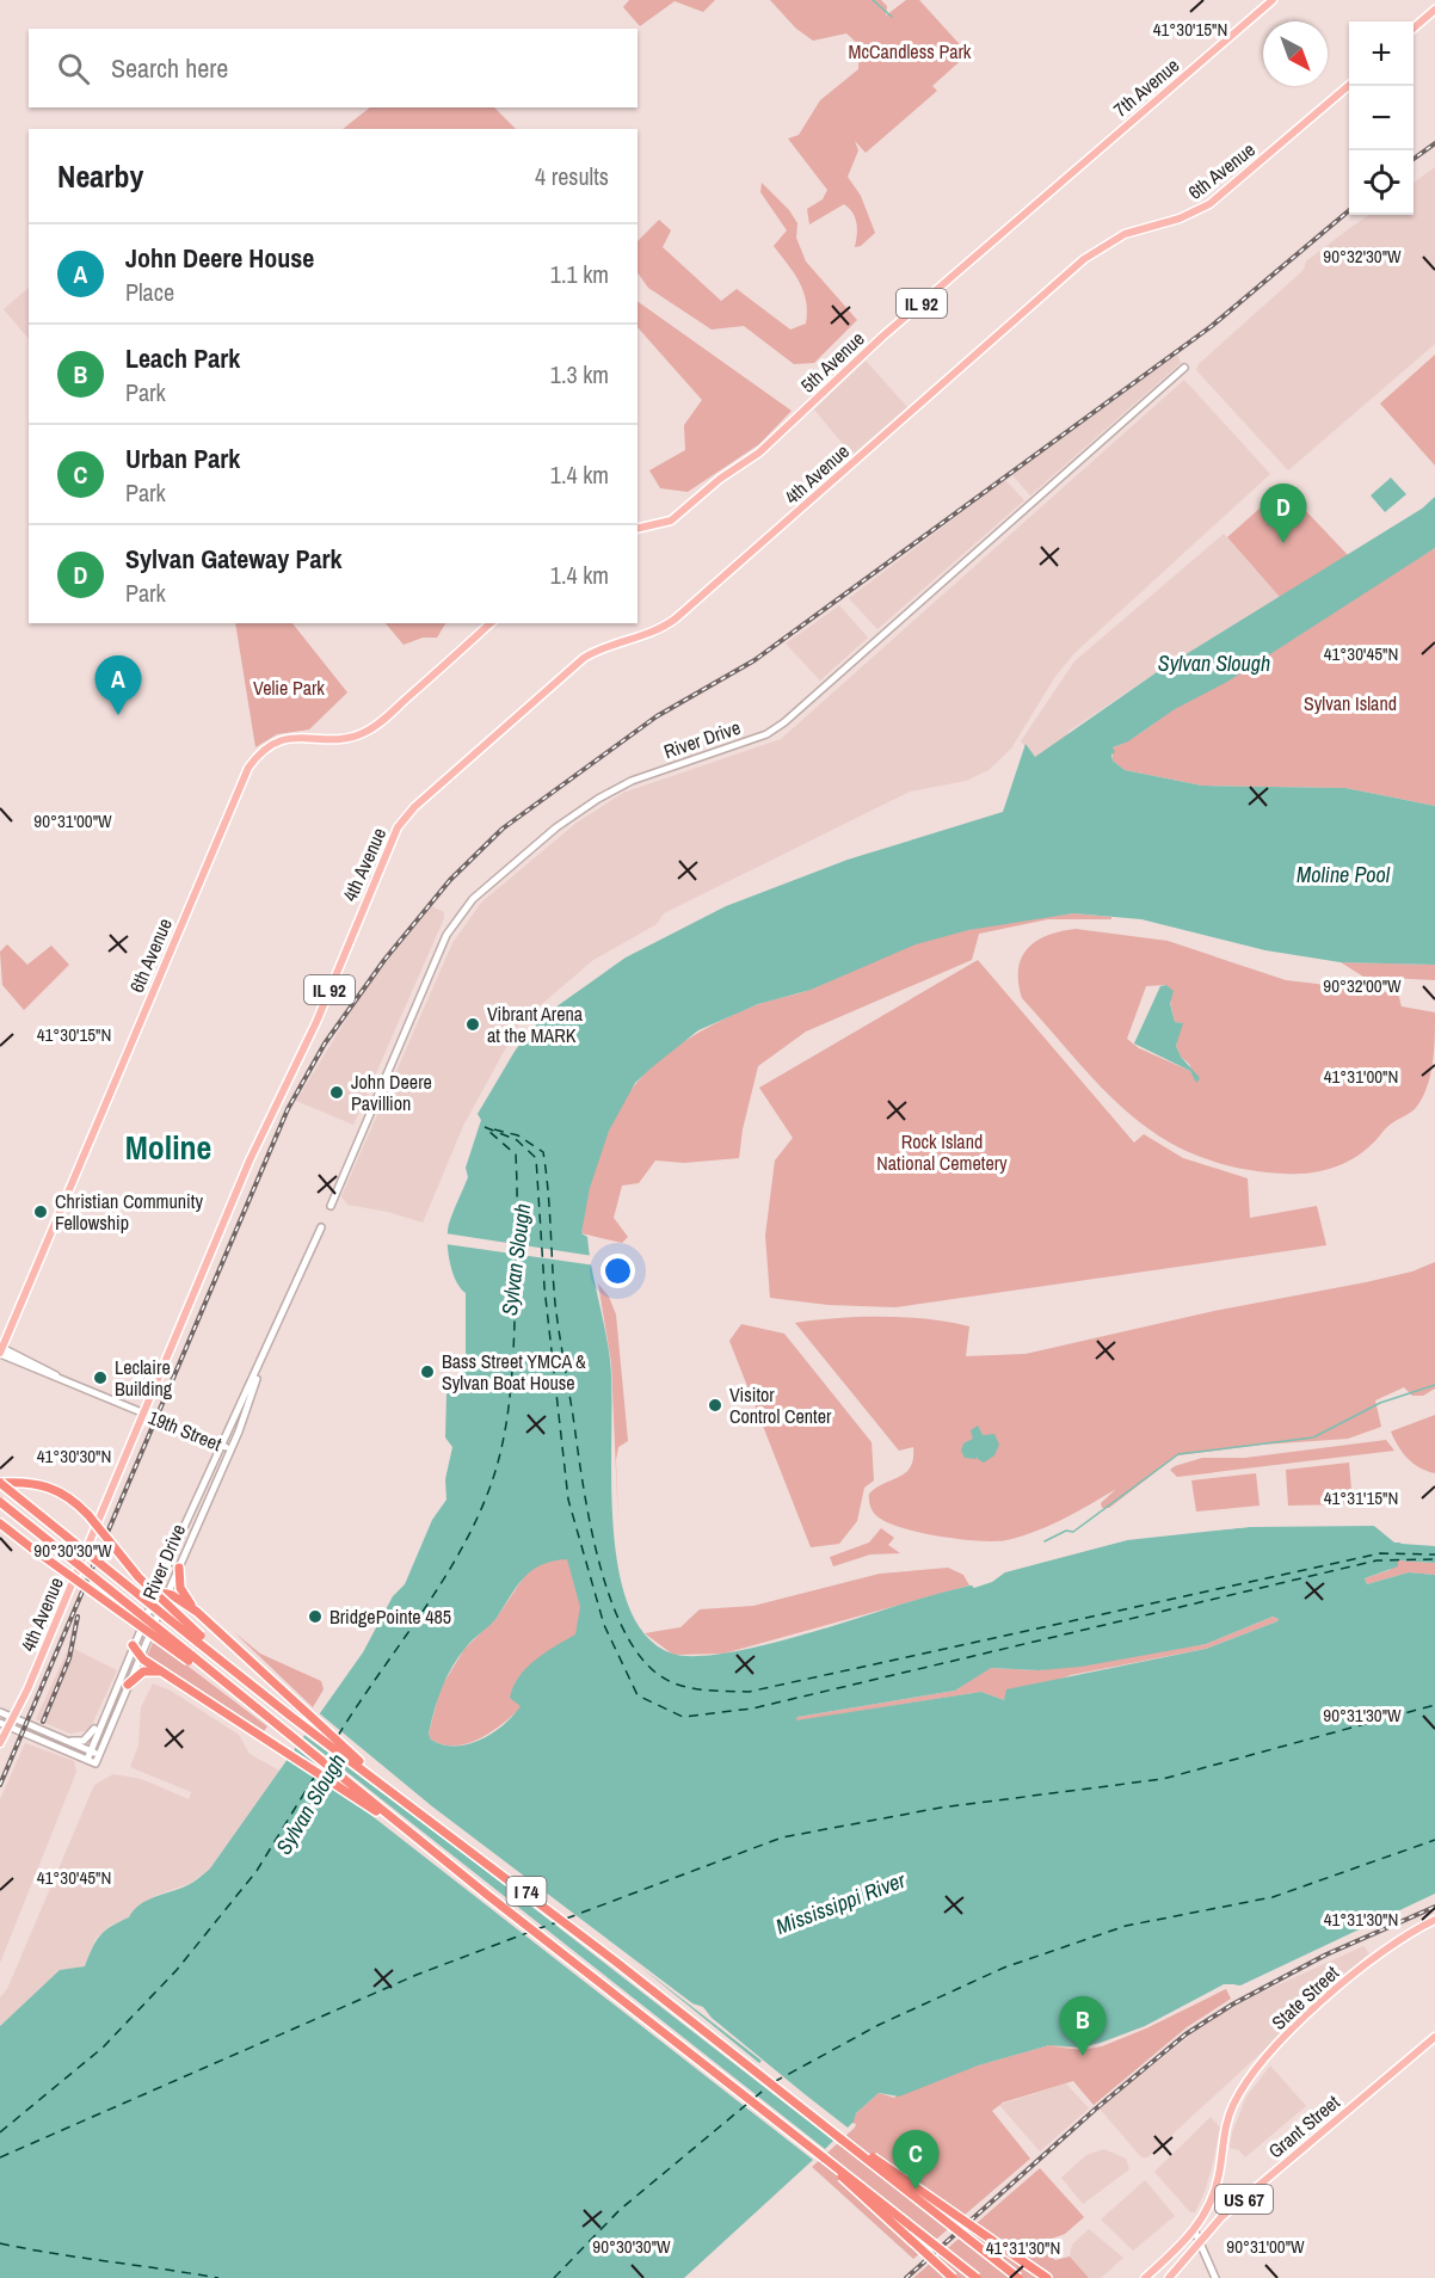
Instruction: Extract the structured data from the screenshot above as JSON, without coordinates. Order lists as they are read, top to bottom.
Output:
{
  "streets": {
    "highway": ["I 74"],
    "main road": [
      "7th Avenue",
      "6th Avenue",
      "IL 92",
      "5th Avenue",
      "4th Avenue",
      "River Drive",
      "19th Street",
      "State Street",
      "Grant Street",
      "US 67"
    ]
  },
  "crossings": [
    ["7th Avenue", "5th Avenue"],
    ["6th Avenue", "4th Avenue"],
    ["6th Avenue", "19th Street"],
    ["4th Avenue", "19th Street"],
    ["River Drive", "19th Street"],
    ["State Street", "US 67"]
  ],
  "districts": ["Moline"],
  "water": ["Sylvan Slough", "Moline Pool", "Mississippi River"],
  "parks": [
    "McCandless Park",
    "Velie Park",
    "Sylvan Island",
    "Rock Island National Cemetery"
  ],
  "places": [
    "Vibrant Arena at the MARK",
    "John Deere Pavillion",
    "Christian Community Fellowship",
    "Bass Street YMCA & Sylvan Boat House",
    "Leclaire Building",
    "Visitor Control Center",
    "BridgePointe 485"
  ],
  "north": "bottom right",
  "page": {
    "map_buttons": ["+", "−"],
    "search": "Search here",
    "heading": ["Nearby", "4 results"],
    "list": [
      {
        "mark": "A",
        "name": "John Deere House",
        "note": "Place",
        "value": "1.1 km"
      },
      {
        "mark": "B",
        "name": "Leach Park",
        "note": "Park",
        "value": "1.3 km"
      },
      {
        "mark": "C",
        "name": "Urban Park",
        "note": "Park",
        "value": "1.4 km"
      },
      {
        "mark": "D",
        "name": "Sylvan Gateway Park",
        "note": "Park",
        "value": "1.4 km"
      }
    ],
    "pins": [
      "D",
      "A",
      "B",
      "C"
    ]
  },
  "coordinates": [
    "41°30'15\"N",
    "90°32'30\"W",
    "41°30'45\"N",
    "90°31'00\"W",
    "90°32'00\"W",
    "41°31'00\"N",
    "41°30'30\"N",
    "41°31'15\"N",
    "90°30'30\"W",
    "90°31'30\"W",
    "41°31'30\"N"
  ]
}
